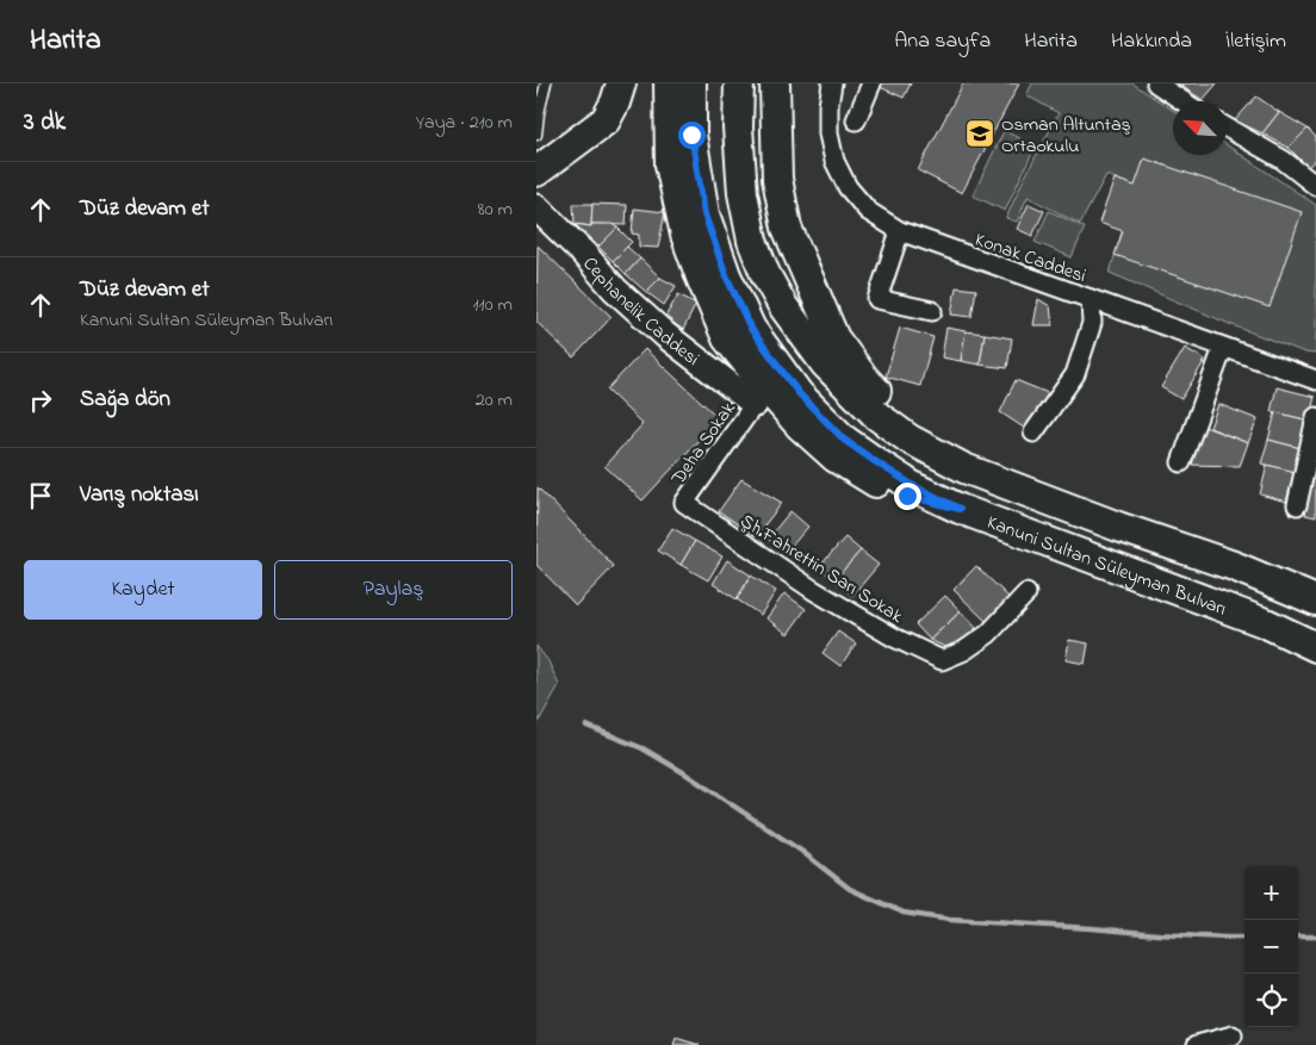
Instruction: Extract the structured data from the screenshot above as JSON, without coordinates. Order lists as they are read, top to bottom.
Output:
{
  "streets": {
    "main road": ["Kanuni Sultan Süleyman Bulvarı"],
    "street": [
      "Konak Caddesi",
      "Cephanelik Caddesi",
      "Deha Sokak",
      "Şh.Fahrettin Sarı Sokak"
    ]
  },
  "crossings": [
    ["Cephanelik Caddesi", "Deha Sokak"],
    ["Deha Sokak", "Şh.Fahrettin Sarı Sokak"]
  ],
  "places": {
    "school or university": ["Osman Altuntaş Ortaokulu"]
  },
  "north": "top left",
  "page": {
    "header": "Harita",
    "nav": [
      "Ana sayfa",
      "Harita",
      "Hakkında",
      "İletişim"
    ],
    "heading": ["3 dk", "Yaya · 210 m"],
    "list": [
      ["Düz devam et", "80 m"],
      ["Düz devam et", "Kanuni Sultan Süleyman Bulvarı", "110 m"],
      ["Sağa dön", "20 m"],
      "Varış noktası"
    ],
    "buttons": ["Kaydet", "Paylaş"],
    "map_buttons": ["+", "−"]
  }
}
